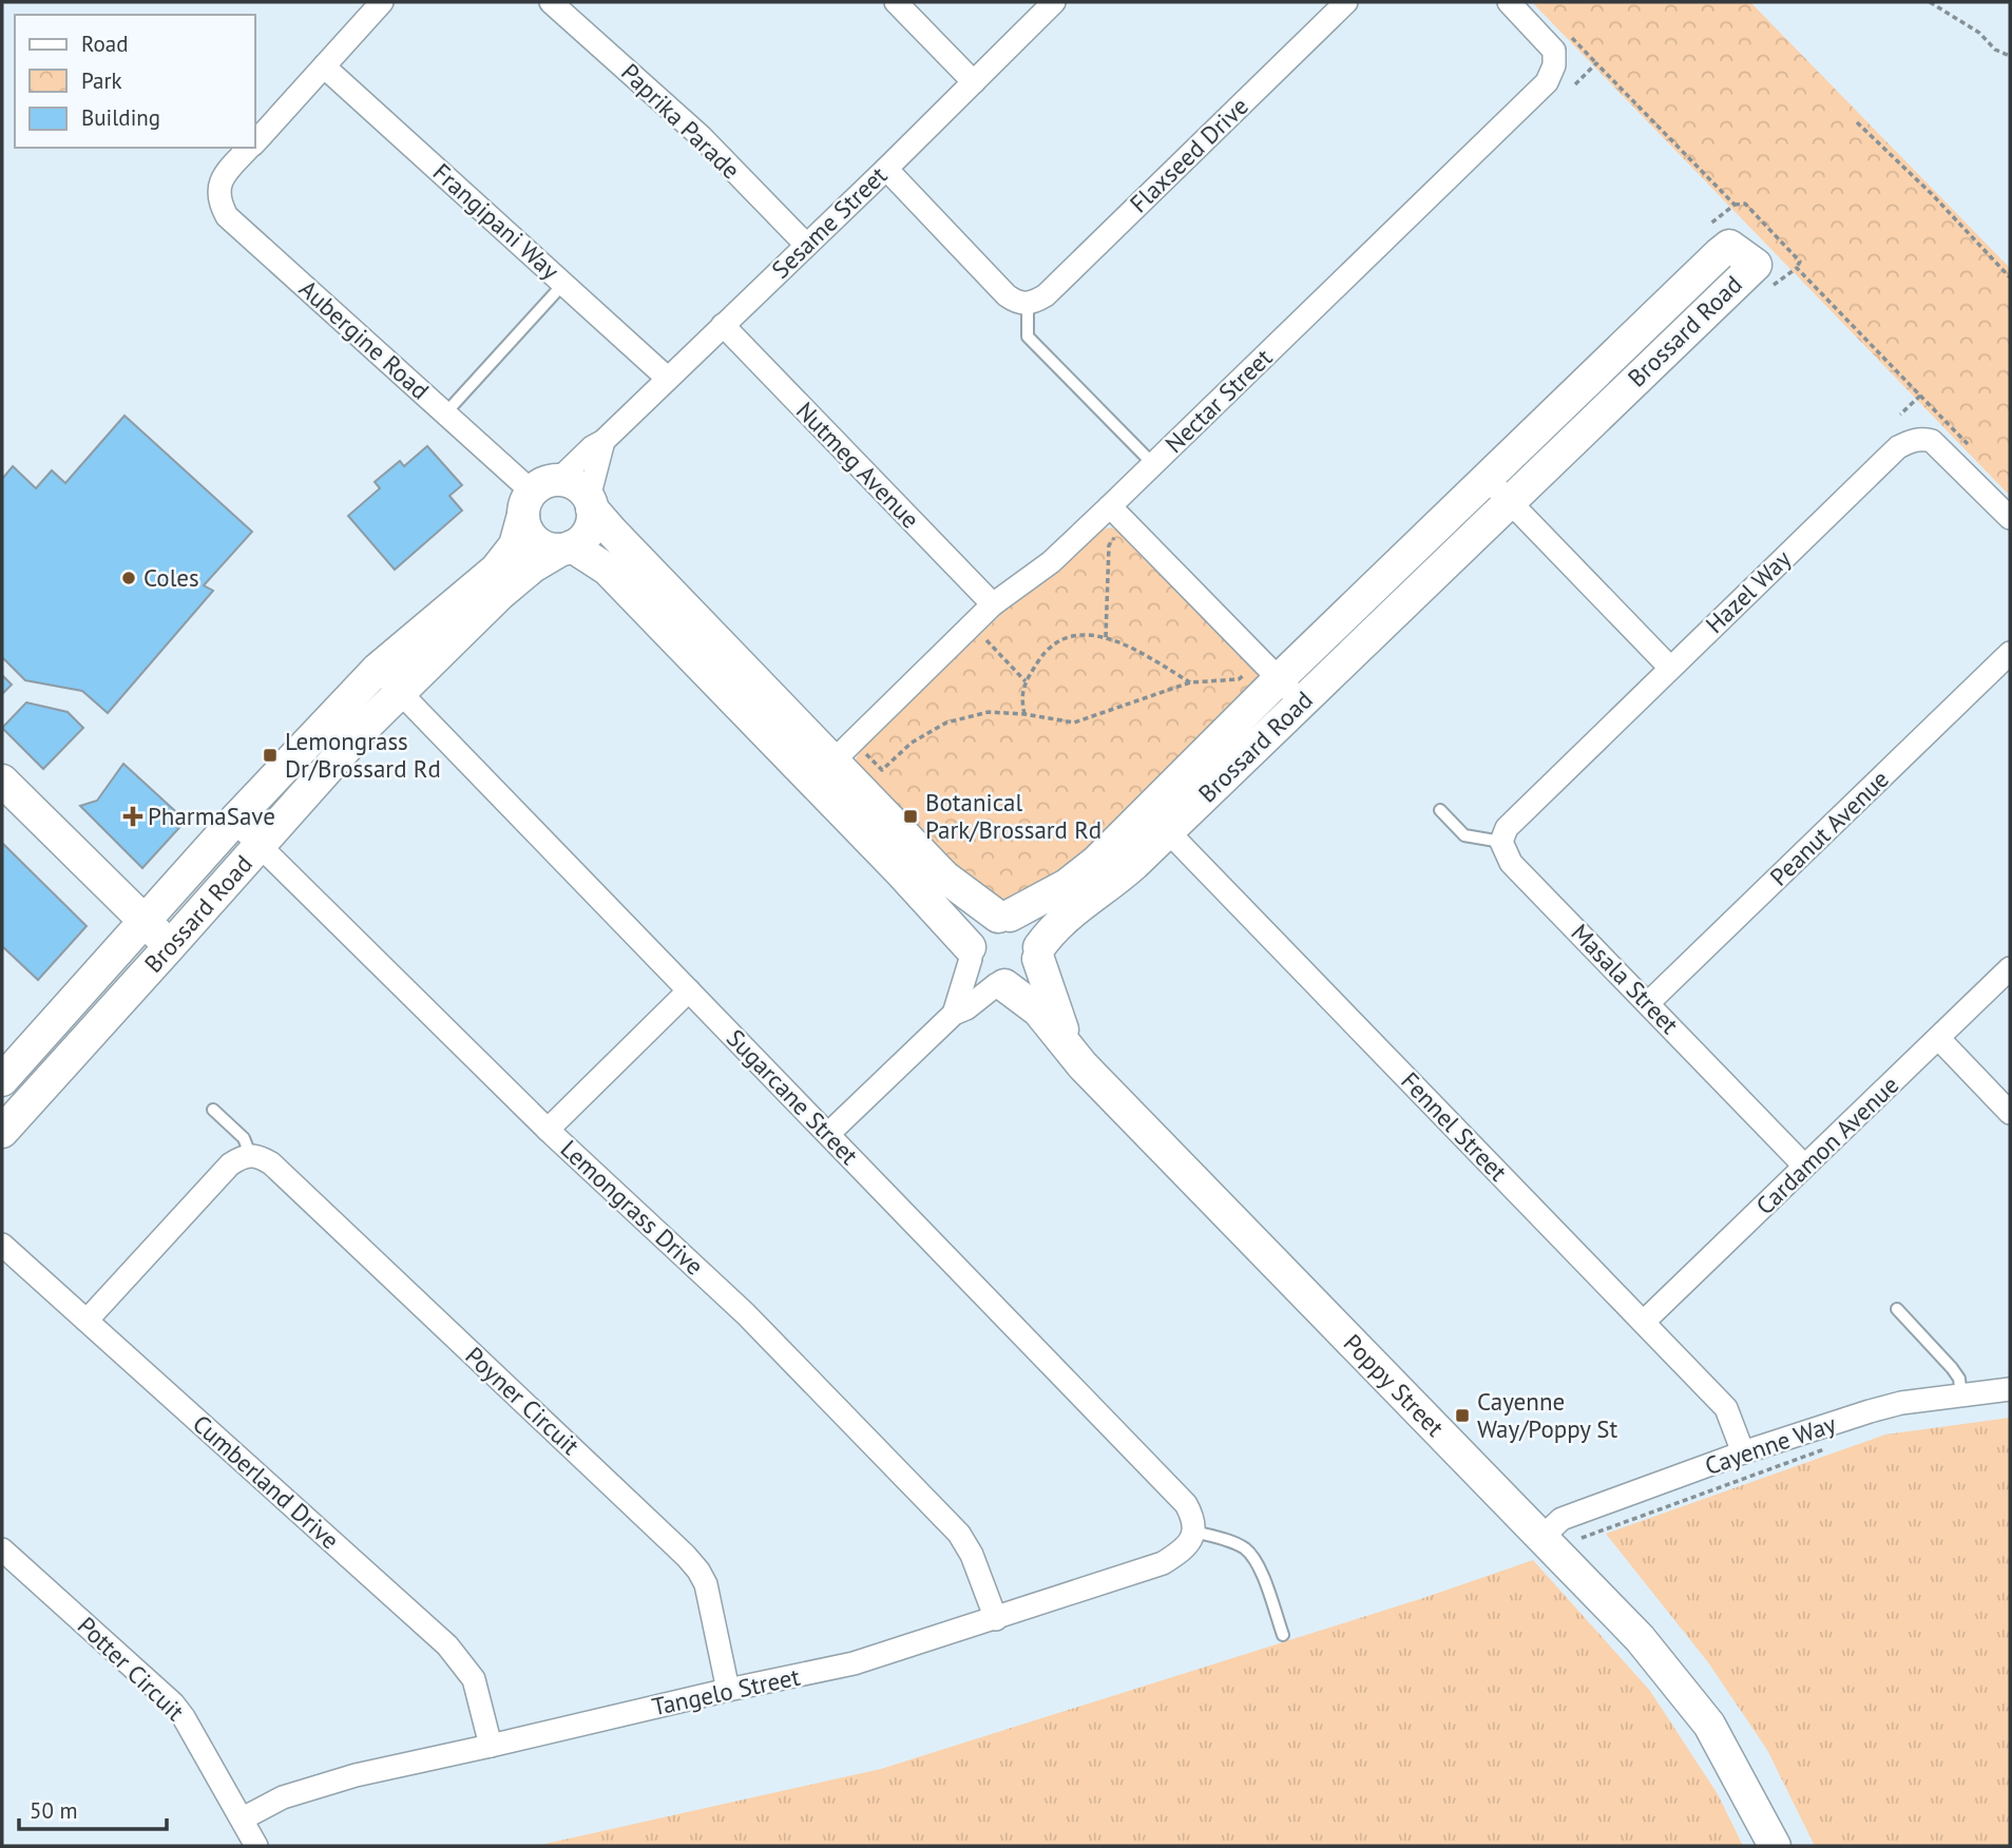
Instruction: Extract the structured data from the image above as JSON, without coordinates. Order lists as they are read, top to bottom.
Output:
{
  "streets": {
    "street": [
      "Paprika Parade",
      "Flaxseed Drive",
      "Frangipani Way",
      "Sesame Street",
      "Brossard Road",
      "Aubergine Road",
      "Nectar Street",
      "Nutmeg Avenue",
      "Hazel Way",
      "Peanut Avenue",
      "Masala Street",
      "Sugarcane Street",
      "Fennel Street",
      "Cardamon Avenue",
      "Lemongrass Drive",
      "Poppy Street",
      "Poyner Circuit",
      "Cayenne Way",
      "Cumberland Drive",
      "Potter Circuit",
      "Tangelo Street"
    ]
  },
  "crossings": [
    ["Paprika Parade", "Sesame Street"],
    ["Frangipani Way", "Sesame Street"],
    ["Sesame Street", "Brossard Road"],
    ["Sesame Street", "Aubergine Road"],
    ["Sesame Street", "Nutmeg Avenue"],
    ["Brossard Road", "Aubergine Road"],
    ["Brossard Road", "Sugarcane Street"],
    ["Brossard Road", "Fennel Street"],
    ["Brossard Road", "Lemongrass Drive"],
    ["Brossard Road", "Poppy Street"],
    ["Nectar Street", "Nutmeg Avenue"],
    ["Hazel Way", "Masala Street"],
    ["Peanut Avenue", "Masala Street"],
    ["Masala Street", "Cardamon Avenue"],
    ["Sugarcane Street", "Tangelo Street"],
    ["Fennel Street", "Cardamon Avenue"],
    ["Fennel Street", "Cayenne Way"],
    ["Lemongrass Drive", "Tangelo Street"],
    ["Poppy Street", "Cayenne Way"],
    ["Poyner Circuit", "Tangelo Street"],
    ["Cumberland Drive", "Tangelo Street"],
    ["Potter Circuit", "Tangelo Street"]
  ],
  "places": {
    "other": ["Coles"],
    "transit": ["Lemongrass Dr/Brossard Rd", "Botanical Park/Brossard Rd", "Cayenne Way/Poppy St"],
    "health": ["PharmaSave"]
  },
  "legend": ["Road", "Park", "Building"],
  "scale_bar": "50 m"
}
